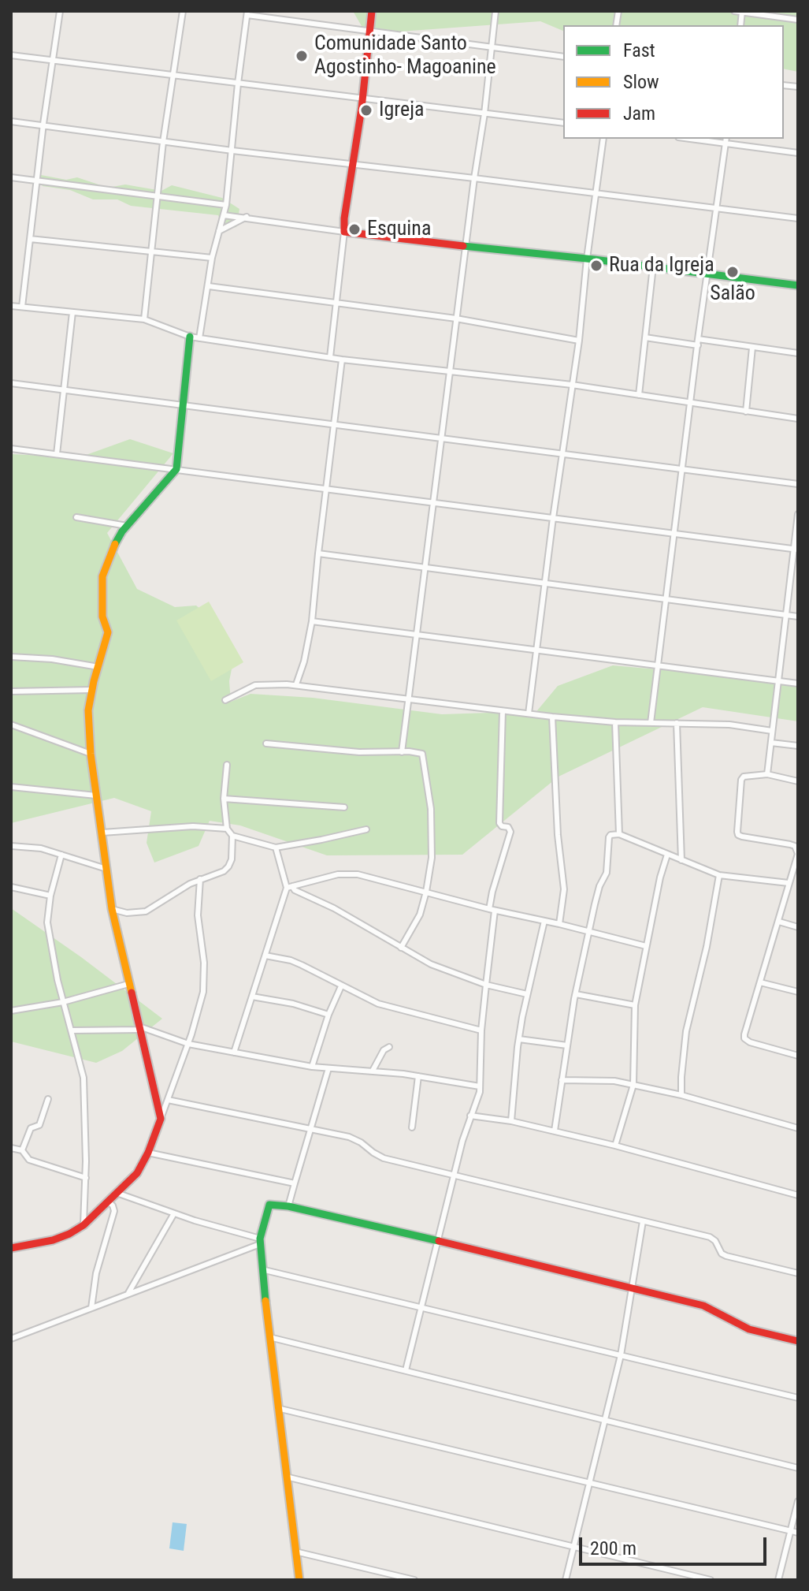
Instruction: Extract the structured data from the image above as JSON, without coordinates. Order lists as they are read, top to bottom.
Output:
{
  "places": [
    "Comunidade Santo Agostinho- Magoanine",
    "Igreja",
    "Esquina",
    "Rua da Igreja",
    "Salão"
  ],
  "legend": ["Fast", "Slow", "Jam"],
  "scale_bar": "200 m"
}
